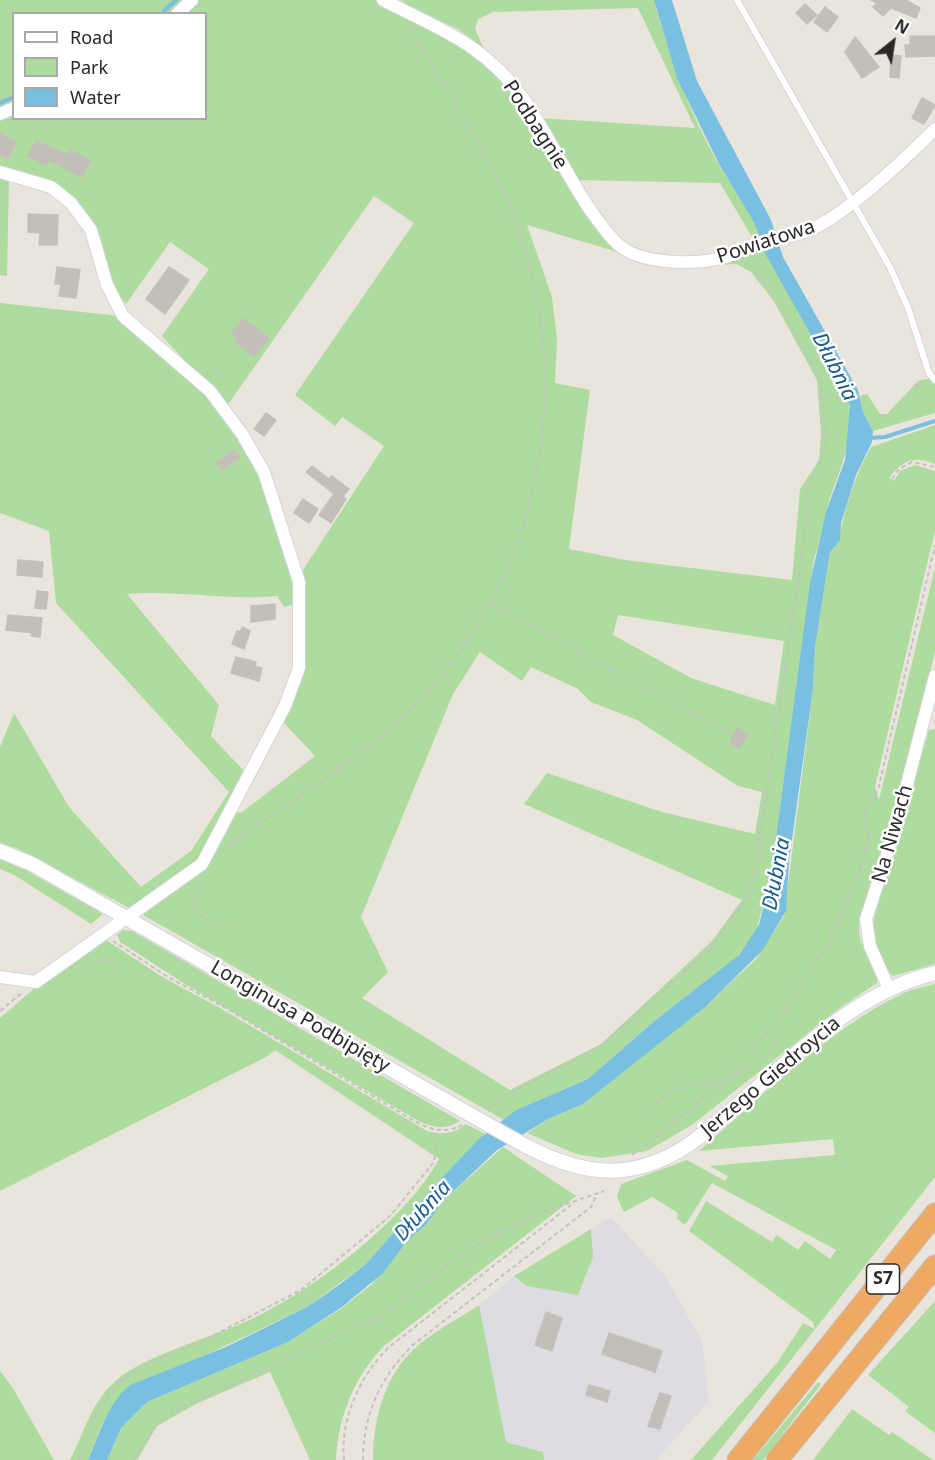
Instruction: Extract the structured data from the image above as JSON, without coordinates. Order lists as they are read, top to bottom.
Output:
{
  "streets": {
    "highway": ["S7"],
    "street": [
      "Podbagnie",
      "Powiatowa",
      "Na Niwach",
      "Longinusa Podbipięty",
      "Jerzego Giedroycia"
    ]
  },
  "crossings": [
    ["Podbagnie", "Powiatowa"],
    ["Na Niwach", "Jerzego Giedroycia"],
    ["Longinusa Podbipięty", "Jerzego Giedroycia"]
  ],
  "water": ["Dłubnia"],
  "legend": ["Road", "Park", "Water"],
  "north": "top right"
}
